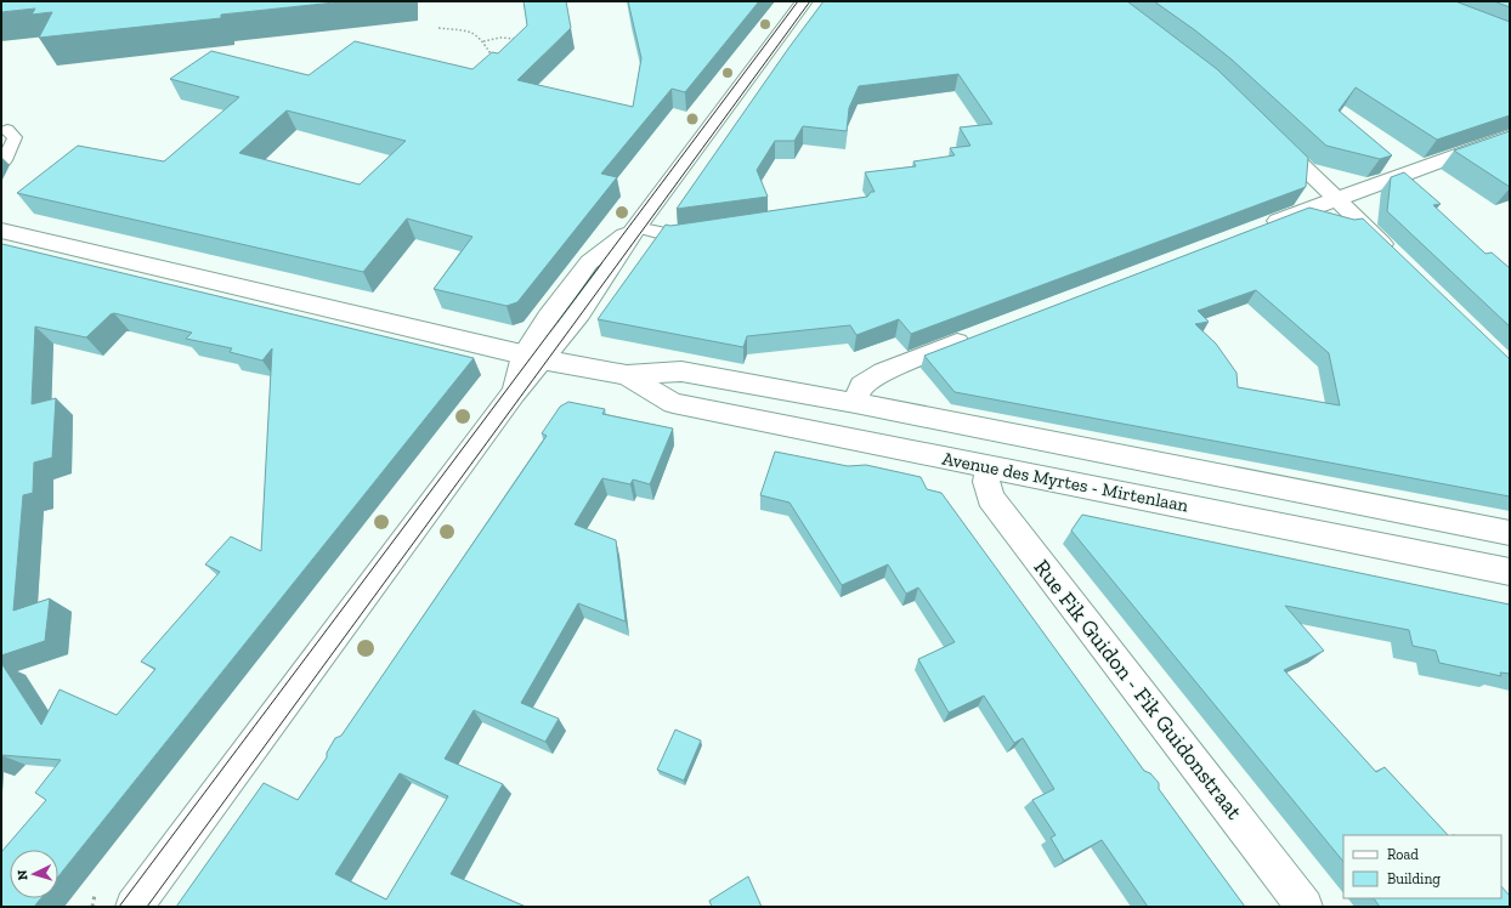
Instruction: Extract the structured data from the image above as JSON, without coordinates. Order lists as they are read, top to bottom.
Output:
{
  "streets": {
    "street": ["Avenue des Myrtes - Mirtenlaan", "Rue Fik Guidon - Fik Guidonstraat"]
  },
  "crossings": [
    ["Avenue des Myrtes - Mirtenlaan", "Rue Fik Guidon - Fik Guidonstraat"]
  ],
  "legend": ["Road", "Building"],
  "north": "left"
}
